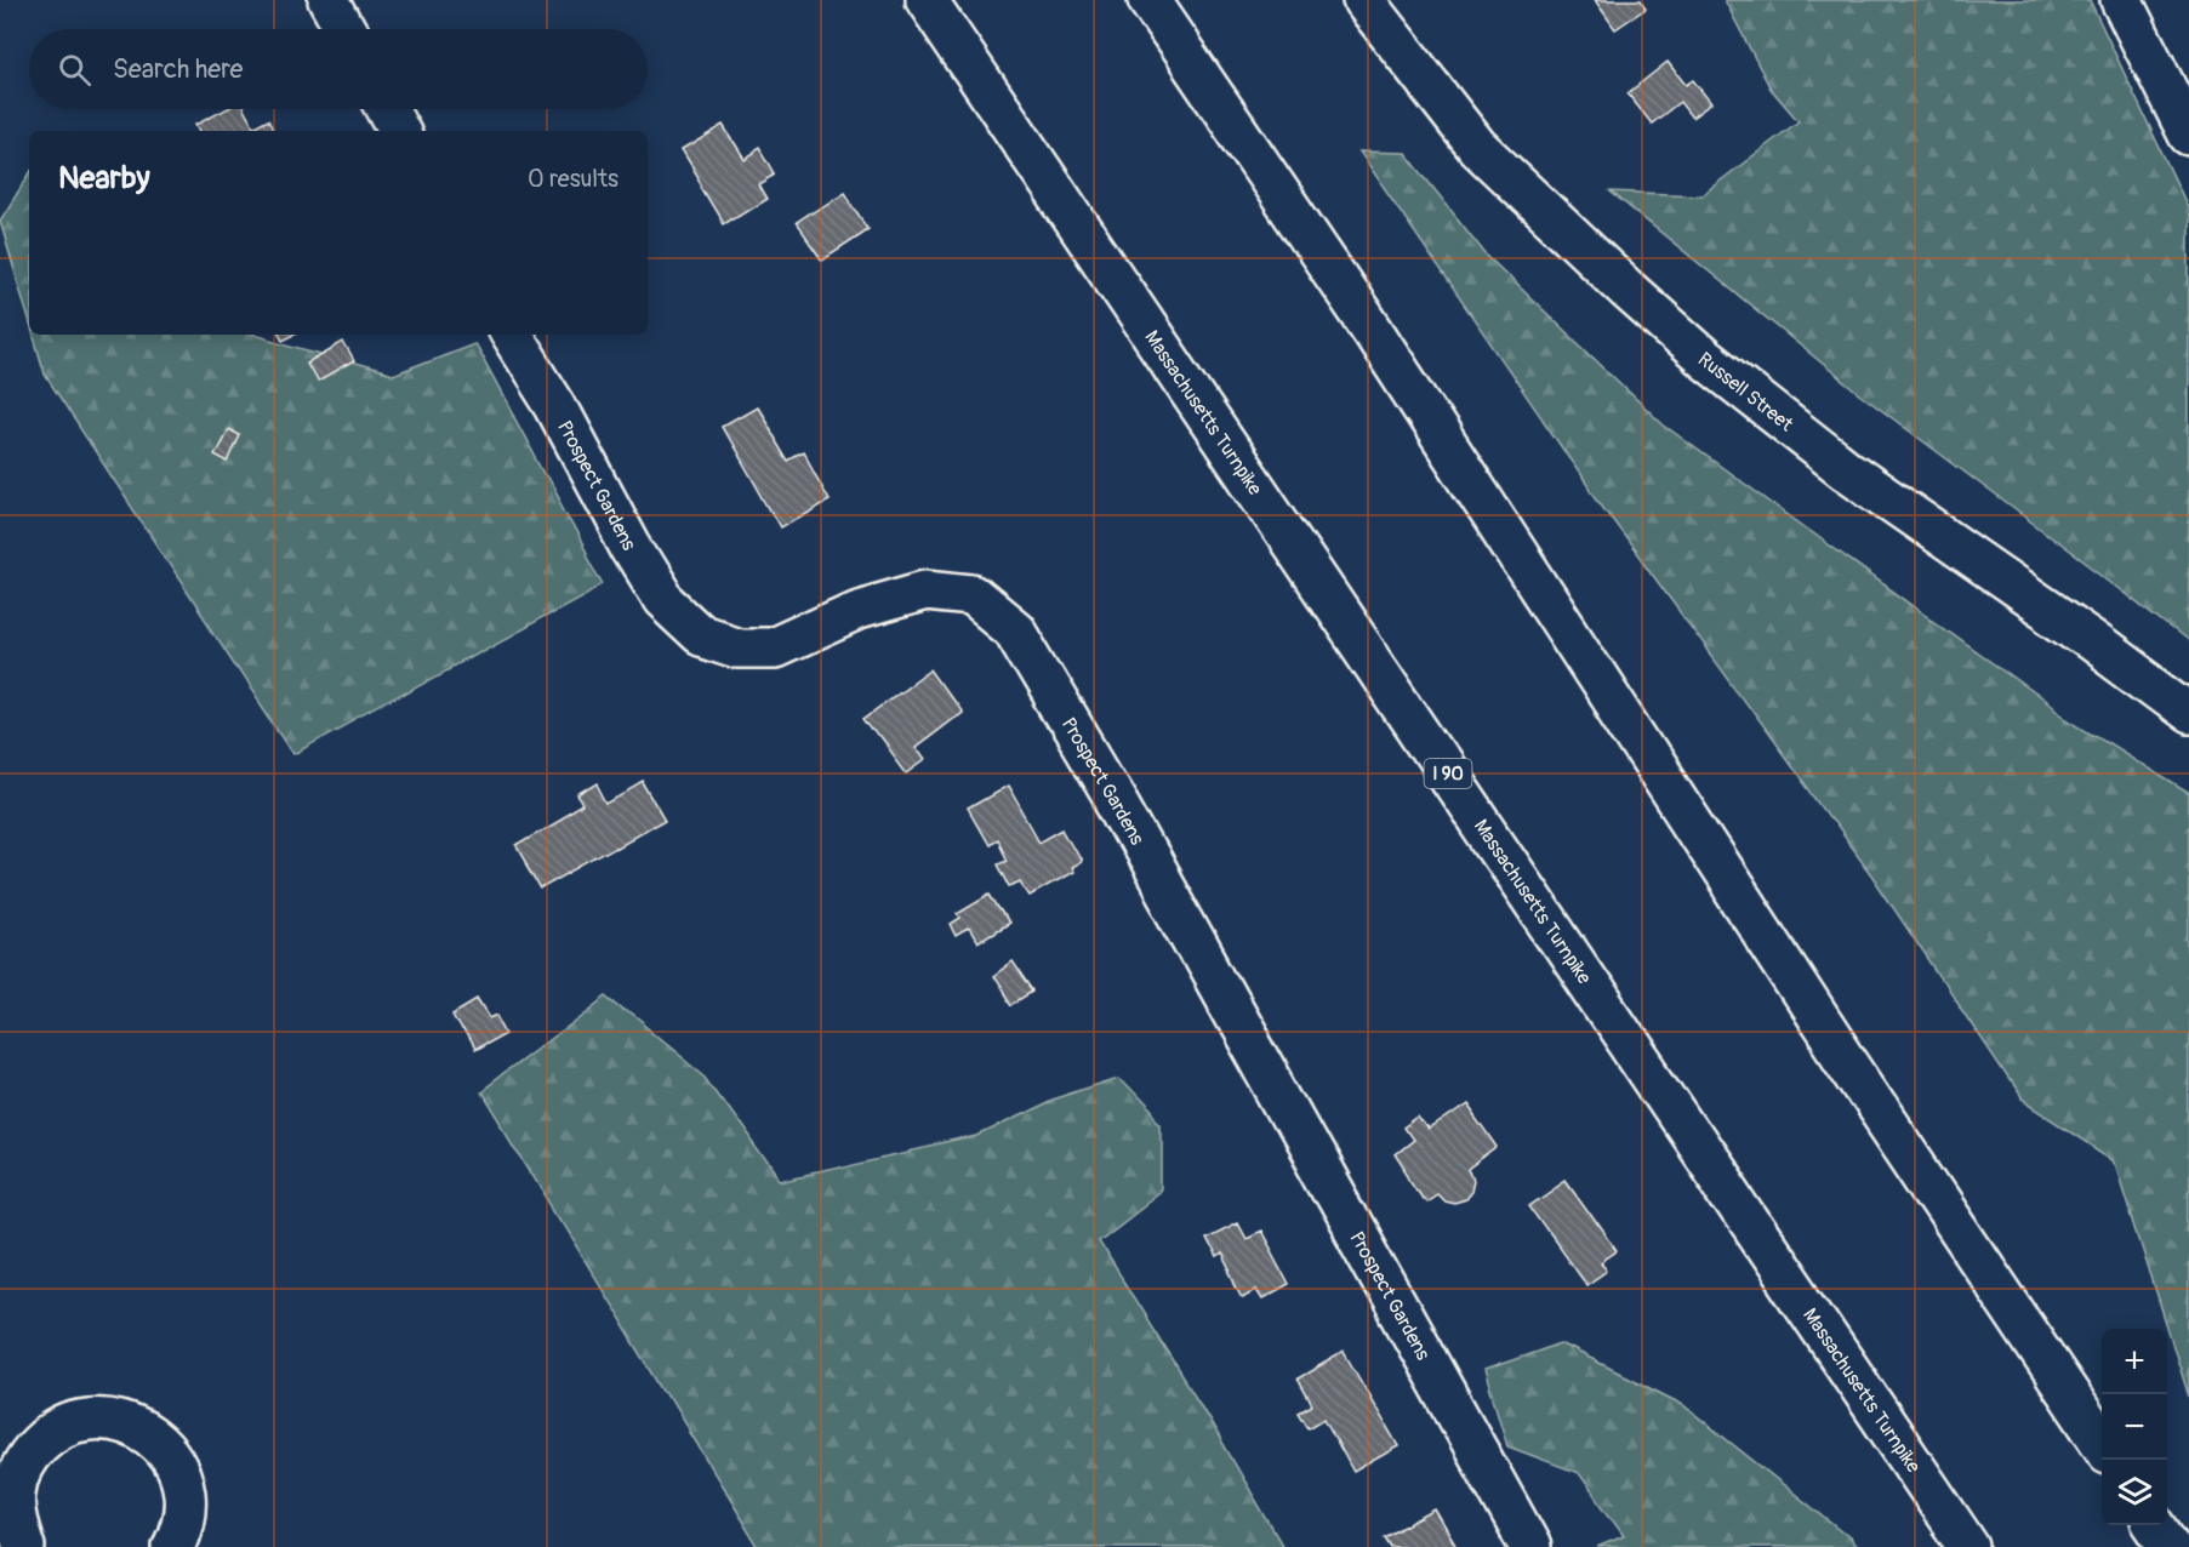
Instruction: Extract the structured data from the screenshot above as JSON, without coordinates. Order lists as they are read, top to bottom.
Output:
{
  "streets": {
    "main road": [
      "Russell Street",
      "Massachusetts Turnpike",
      "Prospect Gardens",
      "I 90"
    ]
  },
  "page": {
    "search": "Search here",
    "heading": ["Nearby", "0 results"],
    "map_buttons": ["+", "−"]
  }
}
